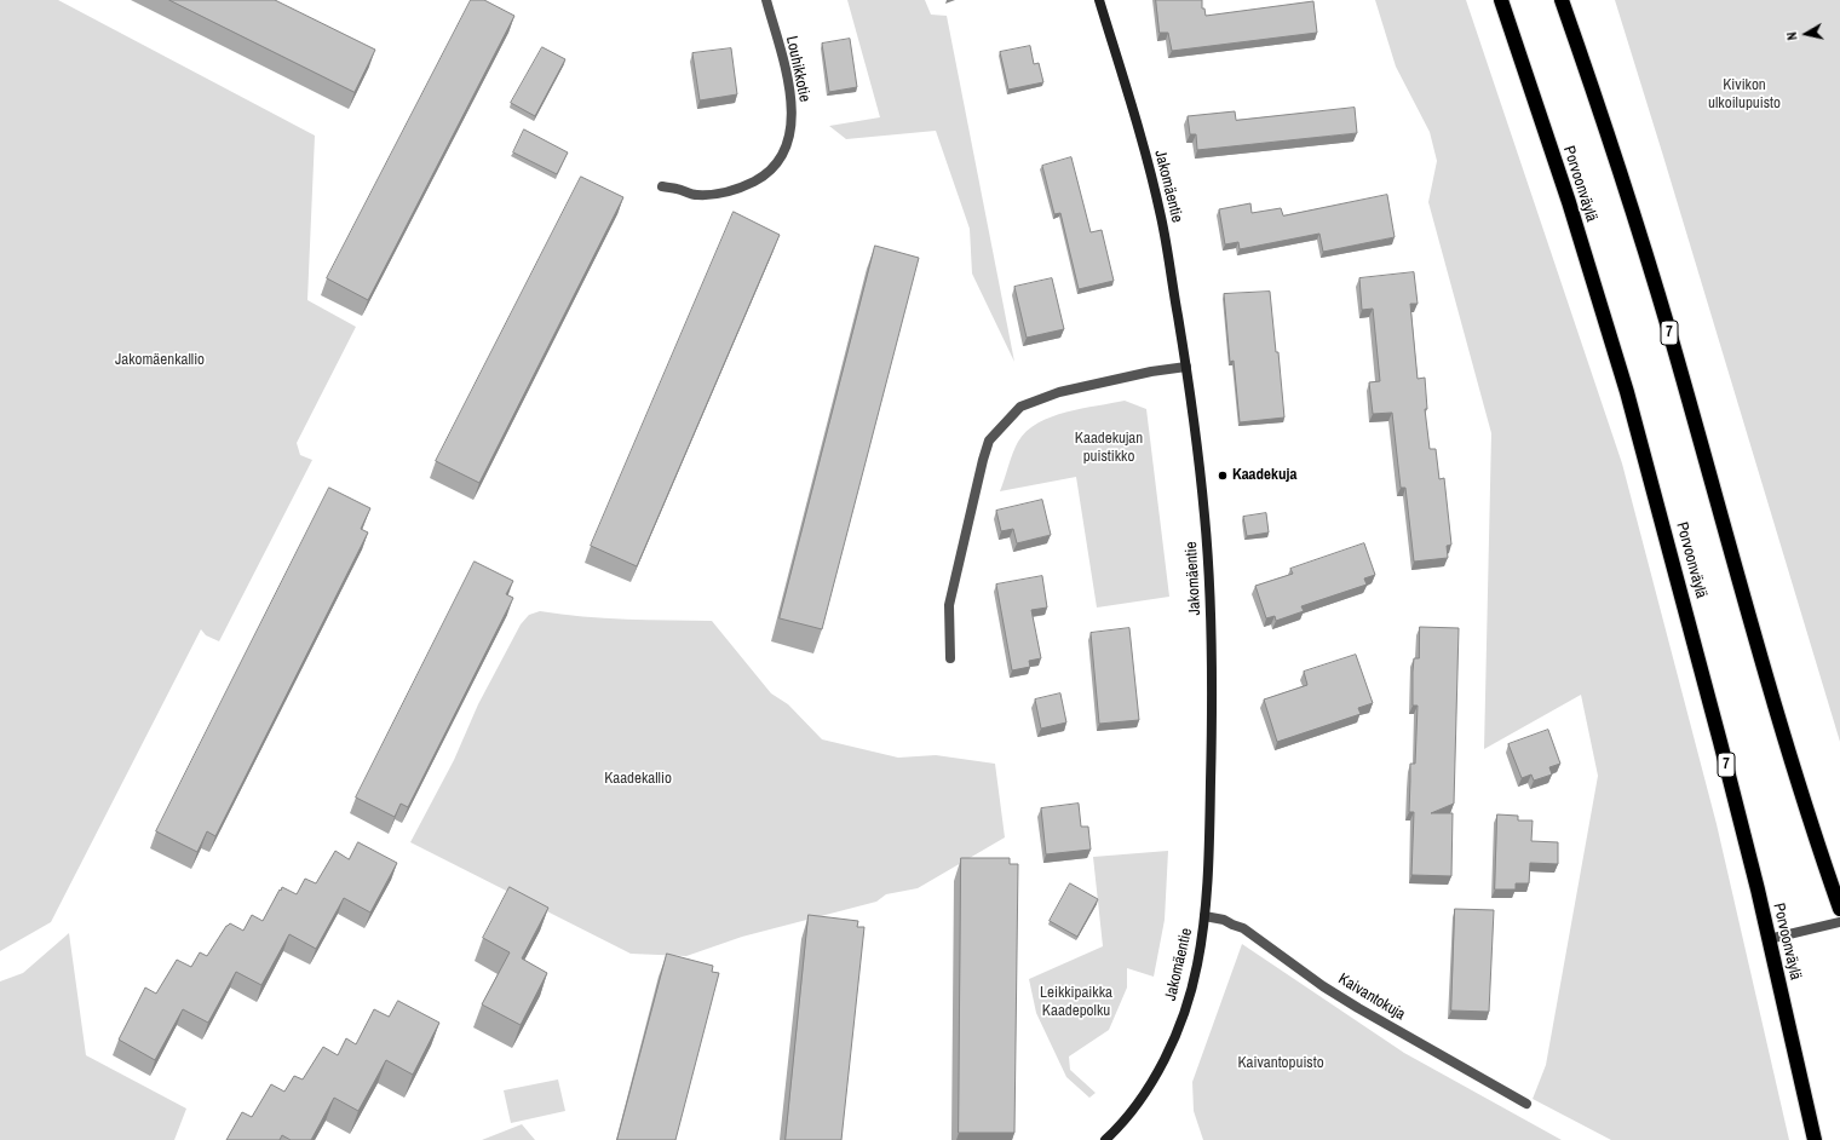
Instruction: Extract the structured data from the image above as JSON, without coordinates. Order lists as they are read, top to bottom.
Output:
{
  "streets": {
    "highway": ["Porvoonväylä", "7"],
    "street": ["Louhikkotie", "Jakomäentie", "Kaivantokuja"]
  },
  "crossings": [
    ["Jakomäentie", "Kaivantokuja"]
  ],
  "parks": [
    "Kivikon ulkoilupuisto",
    "Jakomäenkallio",
    "Kaadekujan puistikko",
    "Kaadekallio",
    "Leikkipaikka Kaadepolku",
    "Kaivantopuisto"
  ],
  "places": ["Kaadekuja"],
  "north": "left"
}
